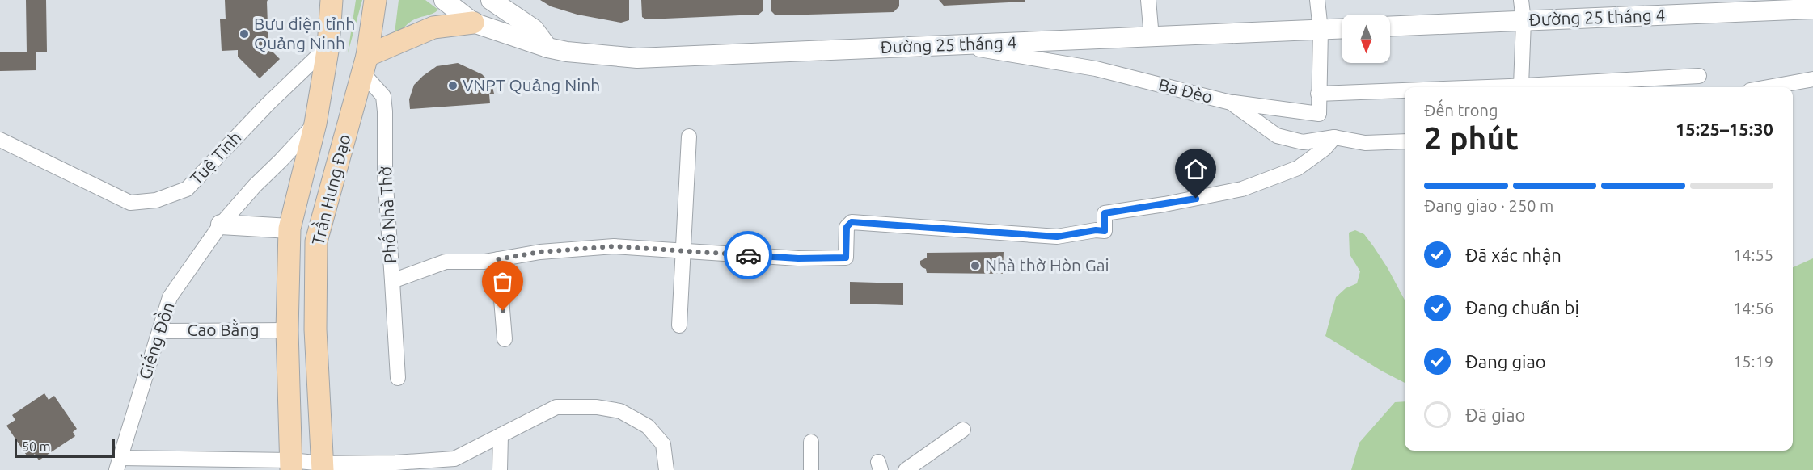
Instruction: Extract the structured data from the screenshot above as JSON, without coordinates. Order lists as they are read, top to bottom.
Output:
{
  "streets": {
    "main road": ["Trần Hưng Đạo"],
    "street": [
      "Đường 25 tháng 4",
      "Ba Đèo",
      "Tuệ Tĩnh",
      "Phố Nhà Thờ",
      "Cao Bằng",
      "Giếng Đồn"
    ]
  },
  "crossings": [
    ["Đường 25 tháng 4", "Ba Đèo"],
    ["Ba Đèo", "Phố Nhà Thờ"],
    ["Tuệ Tĩnh", "Trần Hưng Đạo"],
    ["Trần Hưng Đạo", "Phố Nhà Thờ"],
    ["Trần Hưng Đạo", "Cao Bằng"],
    ["Trần Hưng Đạo", "Giếng Đồn"],
    ["Cao Bằng", "Giếng Đồn"]
  ],
  "places": ["Bưu điện tỉnh Quảng Ninh", "VNPT Quảng Ninh", "Nhà thờ Hòn Gai"],
  "scale_bar": "50 m",
  "north": "bottom",
  "page": {
    "heading": ["2 phút", "Đến trong", "15:25–15:30"],
    "bar": "Đang giao · 250 m",
    "list": [
      ["Đã xác nhận", "14:55"],
      ["Đang chuẩn bị", "14:56"],
      ["Đang giao", "15:19"],
      "Đã giao"
    ],
    "scale": "50 m"
  }
}
